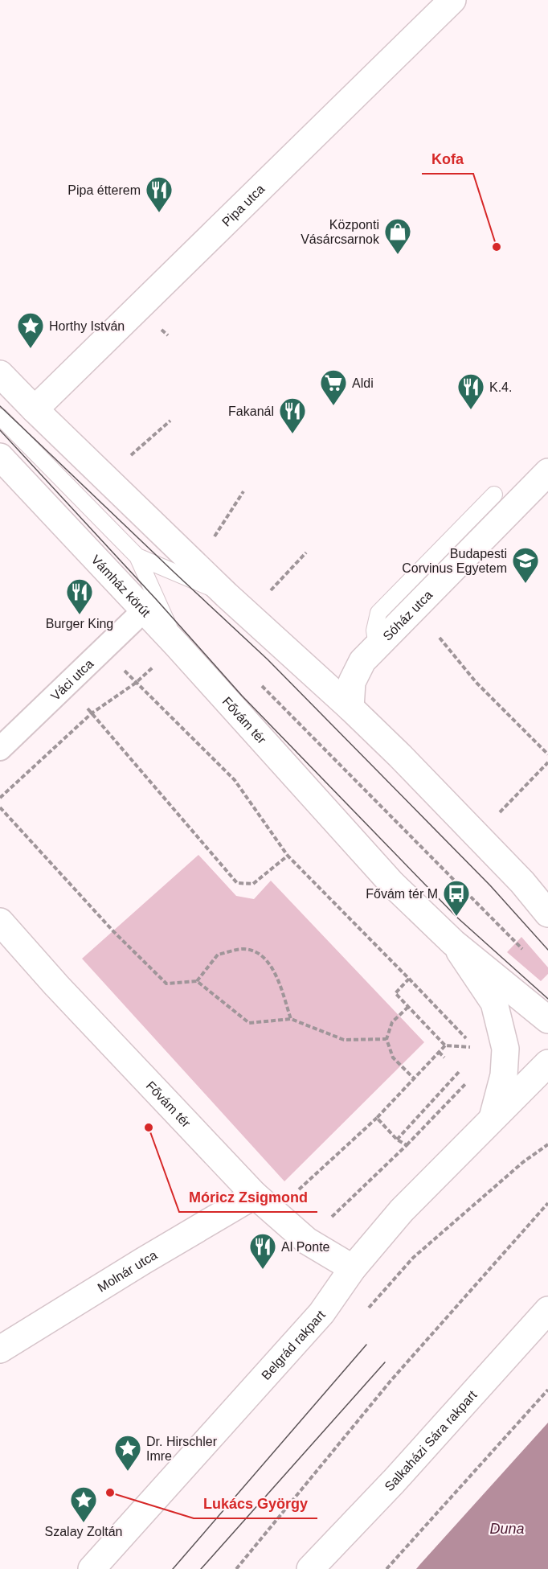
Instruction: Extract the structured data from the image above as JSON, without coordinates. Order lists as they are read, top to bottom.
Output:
{
  "streets": {
    "street": [
      "Pipa utca",
      "Vámház körút",
      "Sóház utca",
      "Váci utca",
      "Fővám tér",
      "Molnár utca",
      "Belgrád rakpart",
      "Salkaházi Sára rakpart"
    ]
  },
  "crossings": [
    ["Pipa utca", "Vámház körút"],
    ["Vámház körút", "Sóház utca"],
    ["Vámház körút", "Váci utca"],
    ["Vámház körút", "Fővám tér"],
    ["Fővám tér", "Molnár utca"],
    ["Fővám tér", "Belgrád rakpart"]
  ],
  "water": ["Duna"],
  "places": {
    "restaurant": [
      "Pipa étterem",
      "K.4.",
      "Fakanál",
      "Burger King",
      "Al Ponte"
    ],
    "other": ["Kofa", "Móricz Zsigmond", "Lukács György"],
    "shop": ["Központi Vásárcsarnok"],
    "place": ["Horthy István", "Dr. Hirschler Imre", "Szalay Zoltán"],
    "supermarket": ["Aldi"],
    "school or university": ["Budapesti Corvinus Egyetem"],
    "bus stop": ["Fővám tér M"]
  }
}
